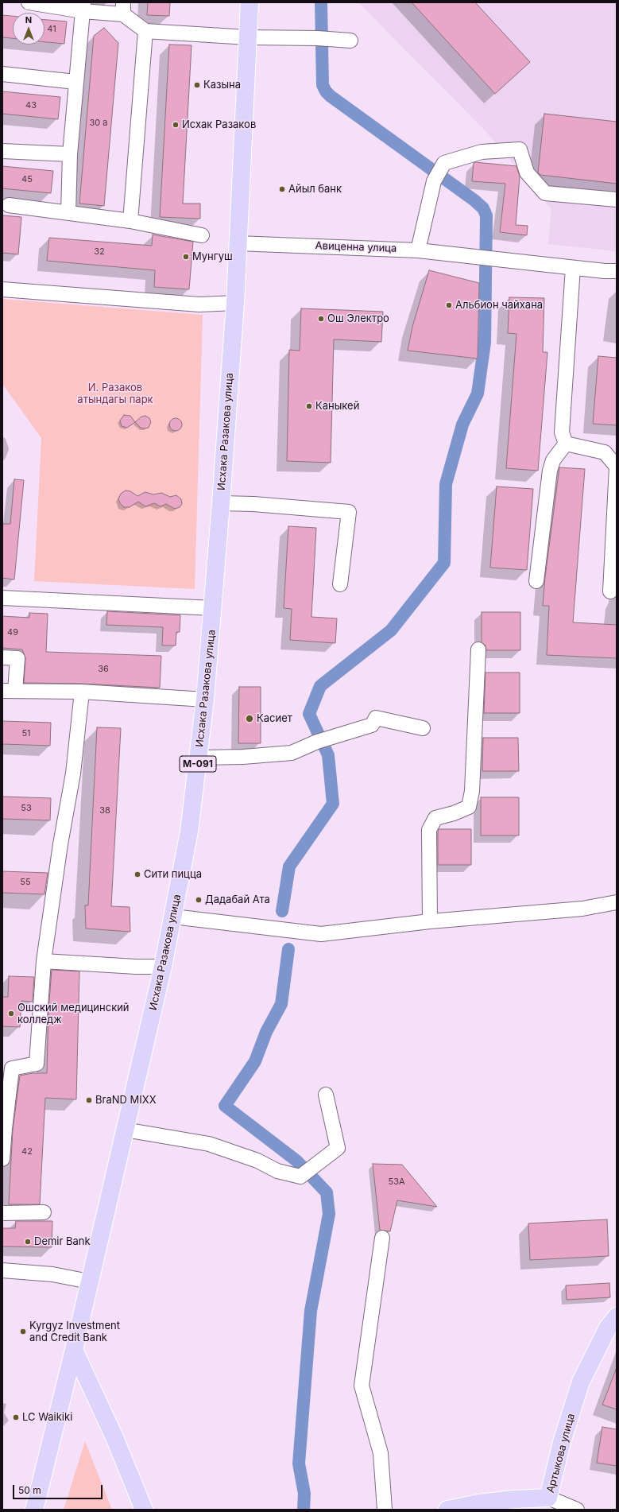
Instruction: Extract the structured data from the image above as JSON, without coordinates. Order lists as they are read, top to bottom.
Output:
{
  "streets": {
    "main road": ["Исхака Разакова улица", "М-091", "Артыкова улица"],
    "street": ["Авиценна улица"]
  },
  "crossings": [
    ["Авиценна улица", "Исхака Разакова улица"]
  ],
  "parks": ["И. Разаков атындагы парк"],
  "places": [
    "Казына",
    "Исхак Разаков",
    "Айыл банк",
    "Мунгуш",
    "Альбион чайхана",
    "Ош Электро",
    "Каныкей",
    "Касиет",
    "Сити пицца",
    "Дадабай Ата",
    "Ошский медицинский колледж",
    "BraND MIXX",
    "Demir Bank",
    "Kyrgyz Investment and Credit Bank",
    "LC Waikiki"
  ],
  "house_numbers": [
    "41",
    "43",
    "30 а",
    "45",
    "32",
    "49",
    "36",
    "51",
    "53",
    "38",
    "55",
    "42",
    "53A"
  ],
  "scale_bar": "50 m",
  "north": "top"
}
